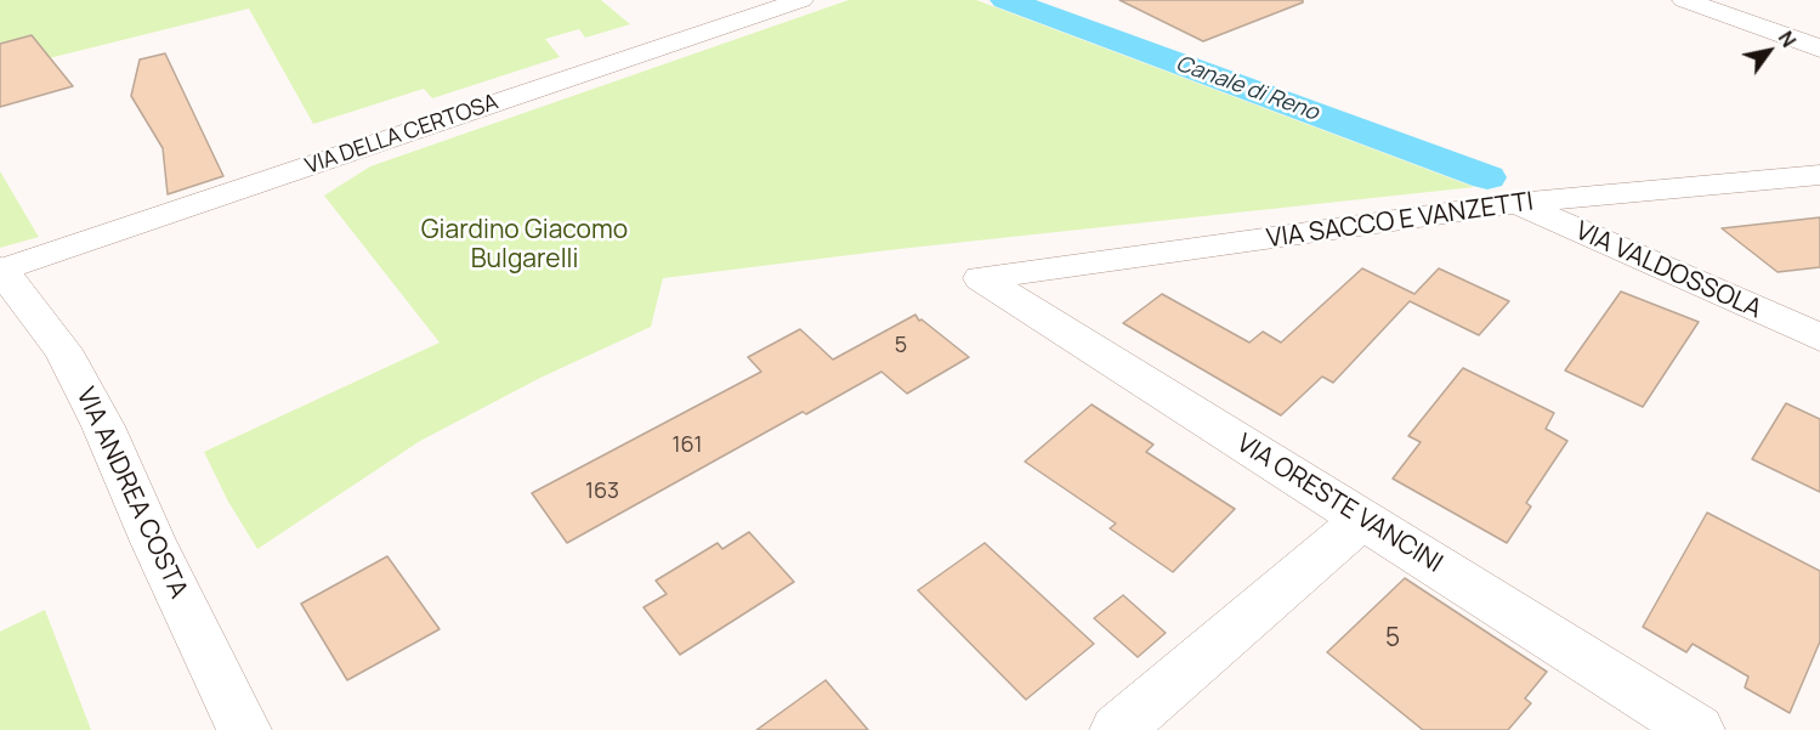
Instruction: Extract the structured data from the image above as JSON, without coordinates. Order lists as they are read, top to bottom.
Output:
{
  "streets": {
    "street": [
      "VIA DELLA CERTOSA",
      "VIA SACCO E VANZETTI",
      "VIA VALDOSSOLA",
      "VIA ANDREA COSTA",
      "VIA ORESTE VANCINI"
    ]
  },
  "crossings": [
    ["VIA DELLA CERTOSA", "VIA ANDREA COSTA"],
    ["VIA SACCO E VANZETTI", "VIA VALDOSSOLA"],
    ["VIA SACCO E VANZETTI", "VIA ORESTE VANCINI"]
  ],
  "water": ["Canale di Reno"],
  "parks": ["Giardino Giacomo Bulgarelli"],
  "house_numbers": [
    "5",
    "161",
    "163",
    "5"
  ],
  "north": "top right"
}
